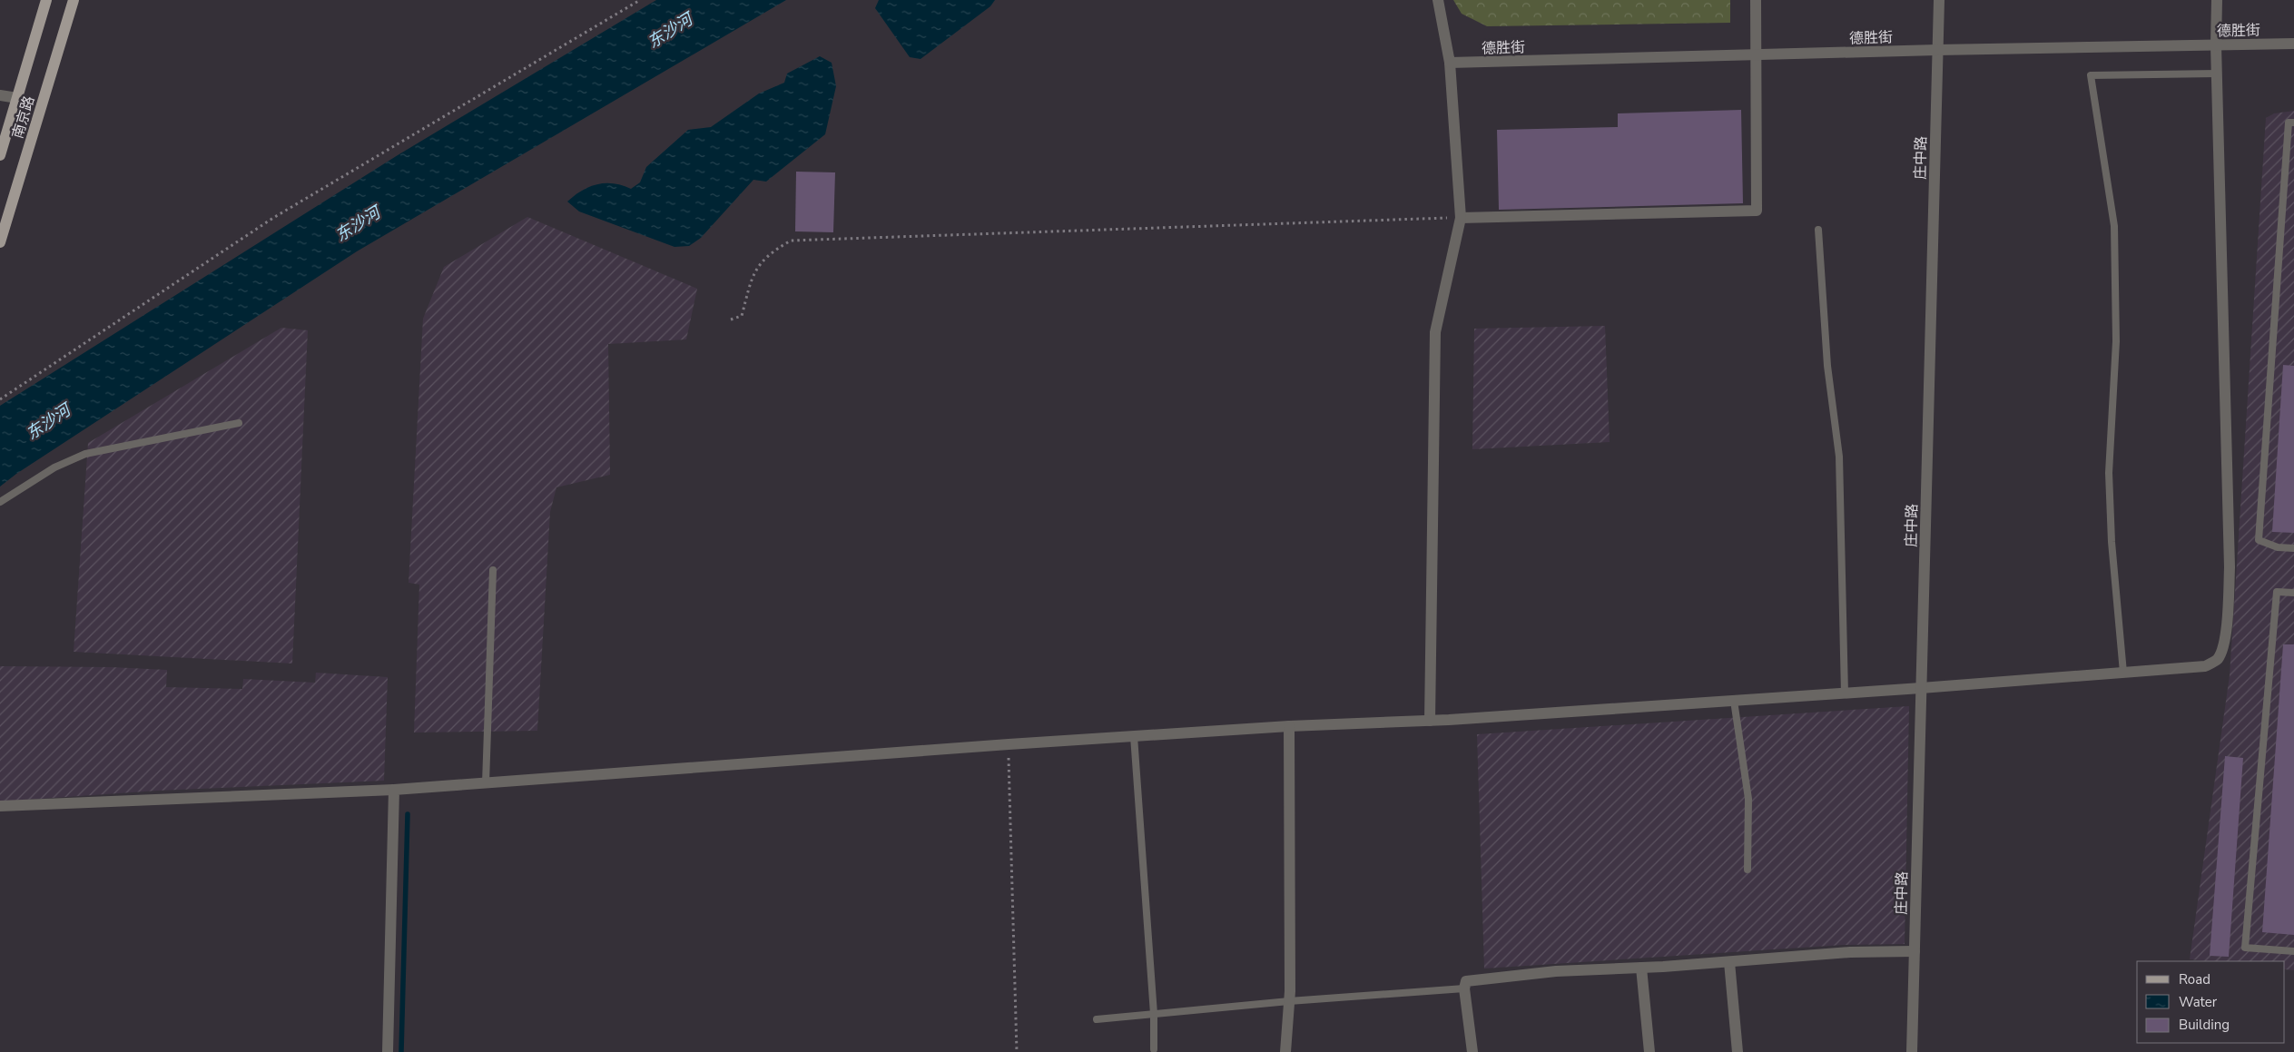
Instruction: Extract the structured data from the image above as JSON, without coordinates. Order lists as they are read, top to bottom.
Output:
{
  "streets": {
    "main road": ["南京路"],
    "street": ["德胜街", "庄中路"]
  },
  "crossings": [
    ["德胜街", "庄中路"]
  ],
  "water": ["东沙河"],
  "legend": ["Road", "Water", "Building"]
}
